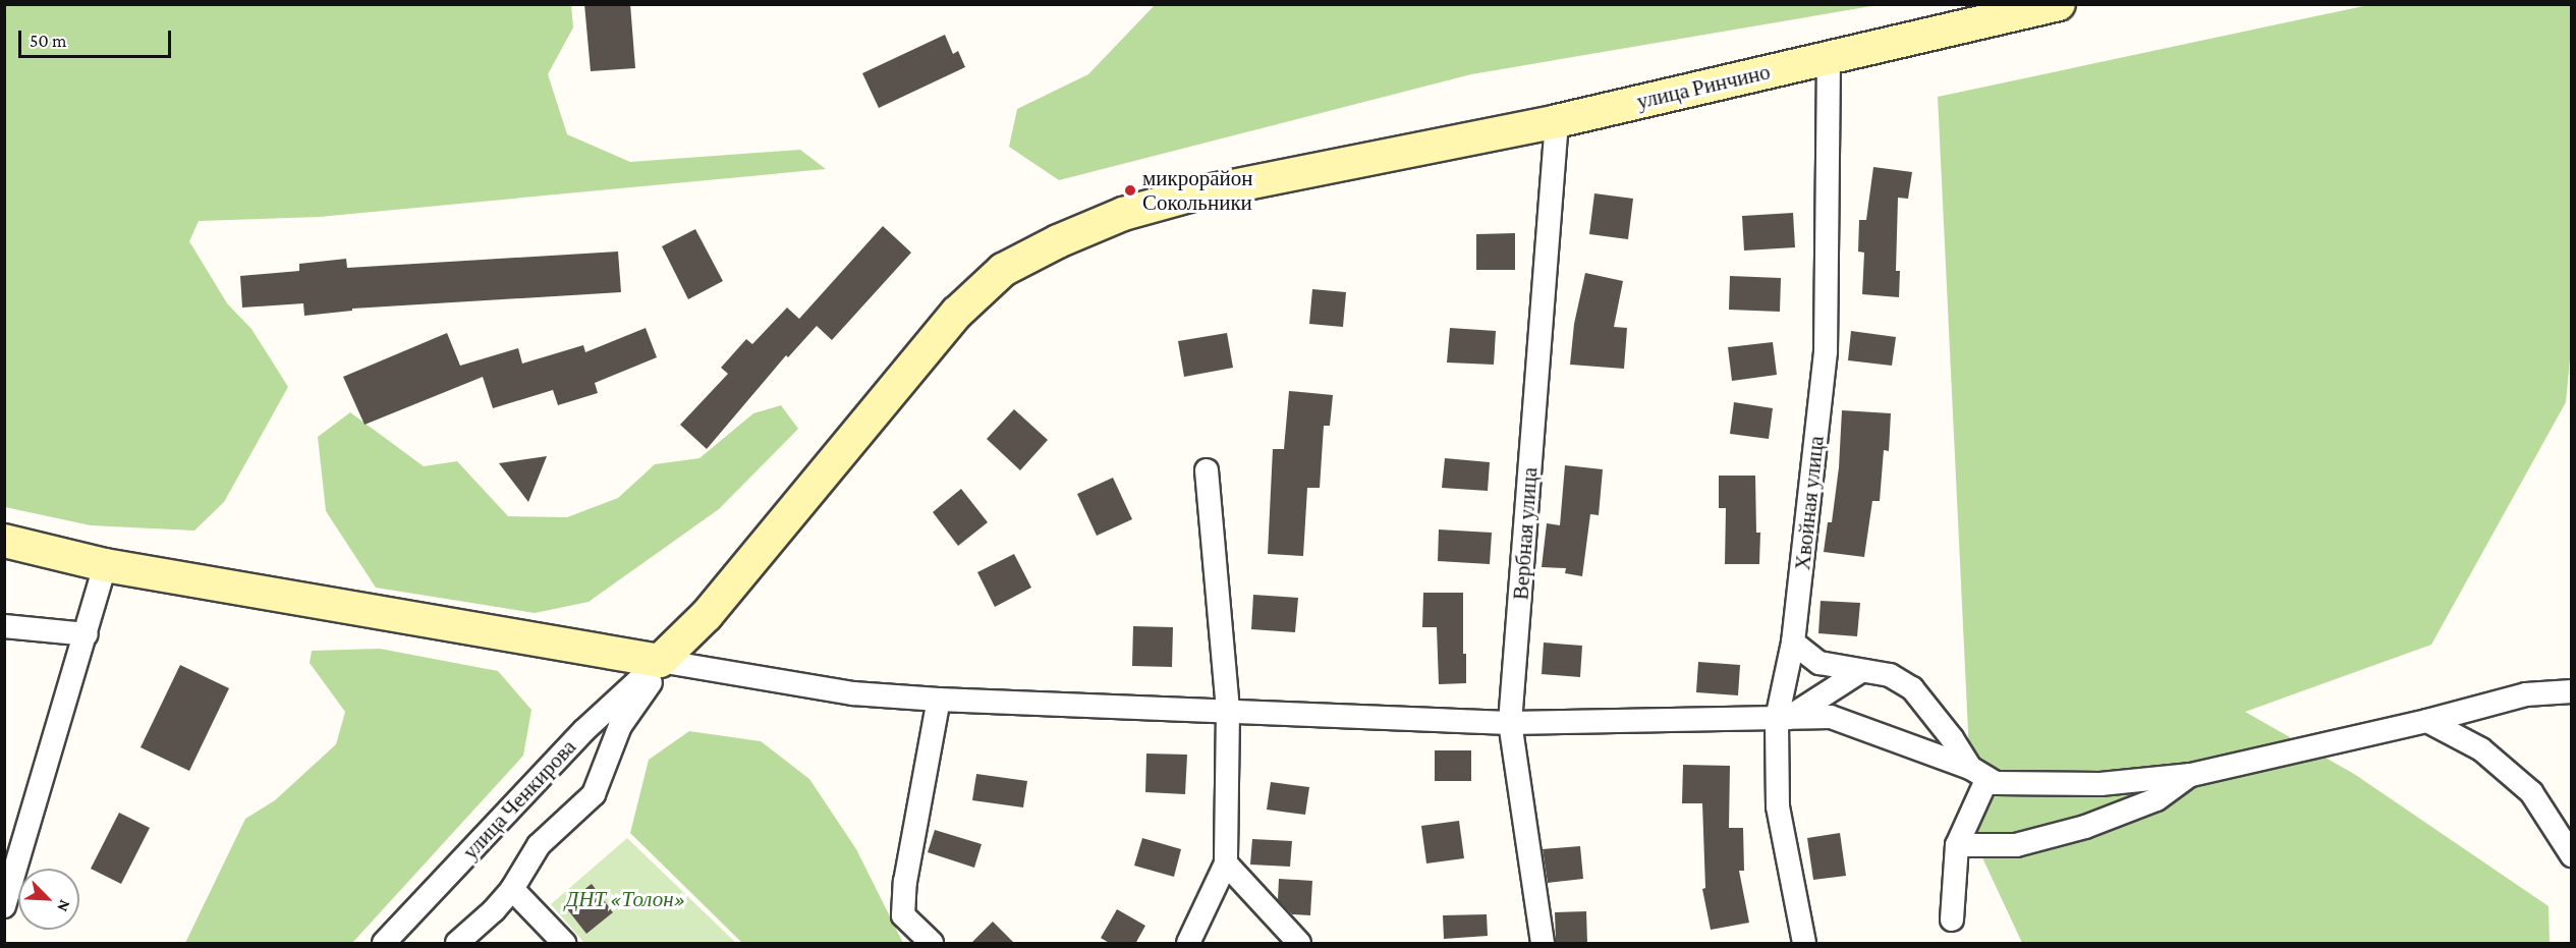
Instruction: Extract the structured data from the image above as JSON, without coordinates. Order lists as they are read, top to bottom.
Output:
{
  "streets": {
    "street": [
      "улица Ринчино",
      "Хвойная улица",
      "Вербная улица",
      "улица Ченкирова"
    ]
  },
  "crossings": [
    ["улица Ринчино", "Хвойная улица"],
    ["улица Ринчино", "Вербная улица"],
    ["улица Ринчино", "улица Ченкирова"]
  ],
  "parks": ["ДНТ «Толон»"],
  "places": ["микрорайон Сокольники"],
  "scale_bar": "50 m",
  "north": "bottom right"
}
